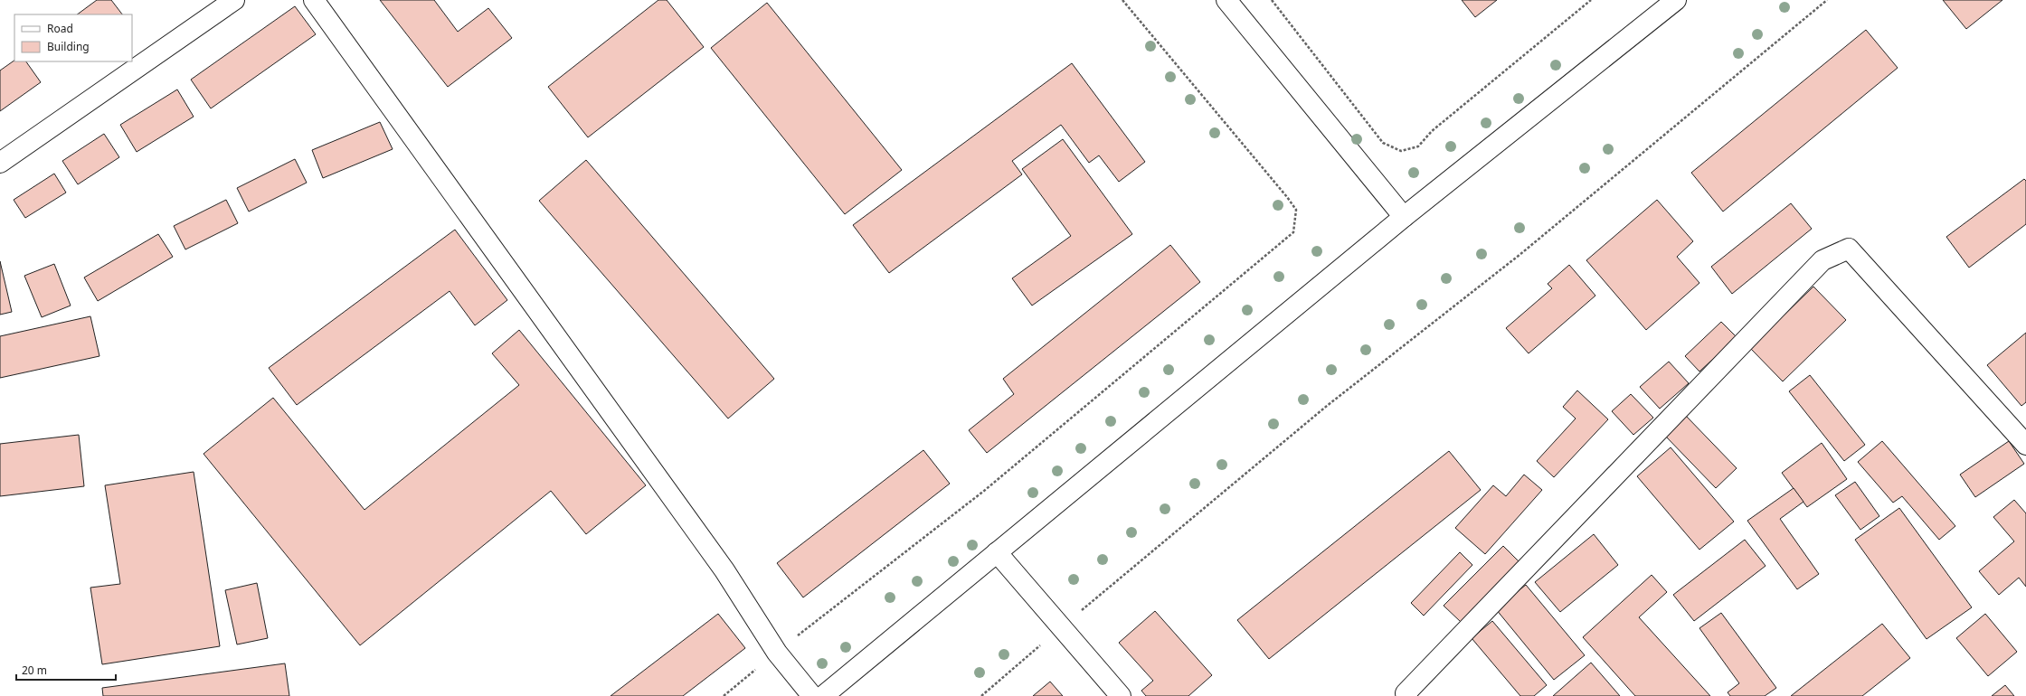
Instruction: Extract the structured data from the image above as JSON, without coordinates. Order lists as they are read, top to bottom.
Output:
{
  "legend": ["Road", "Building"],
  "scale_bar": "20 m"
}
